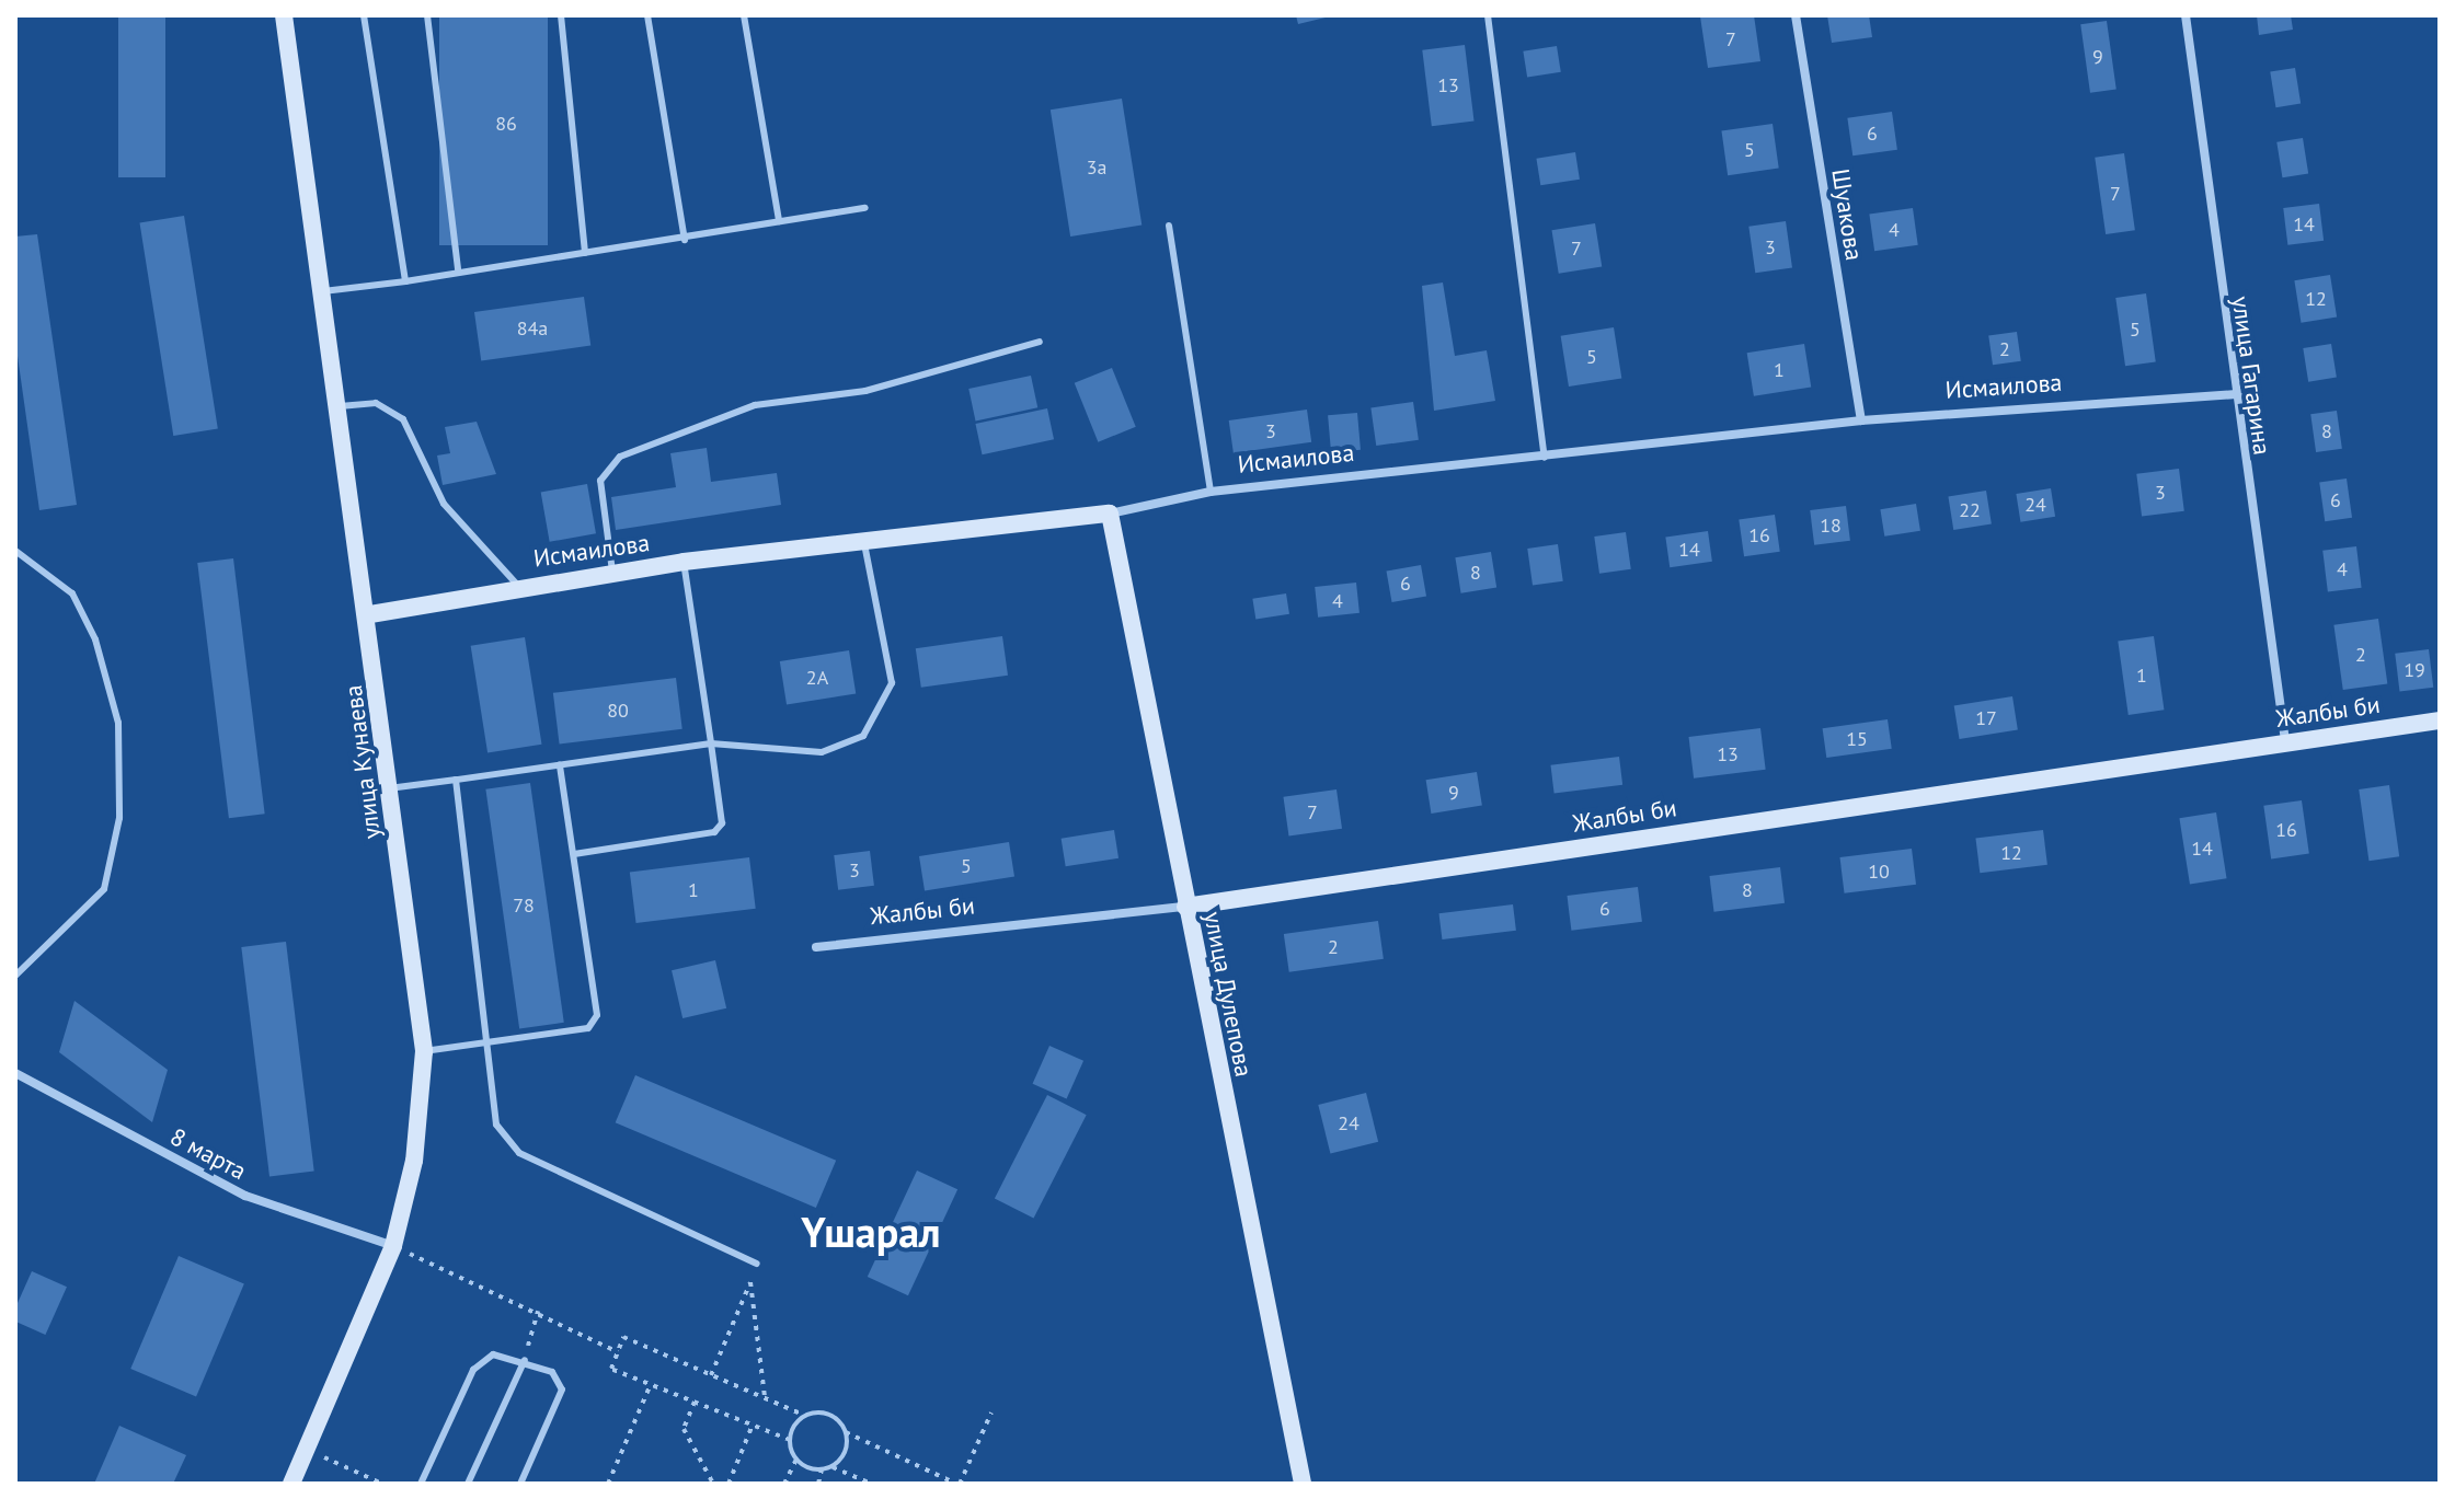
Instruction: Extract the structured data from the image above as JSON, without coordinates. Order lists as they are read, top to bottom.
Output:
{
  "streets": {
    "street": [
      "Шуакова",
      "улица Гагарина",
      "Исмаилова",
      "Жалбы би",
      "улица Кунаева",
      "улица Дулепова",
      "8 марта"
    ]
  },
  "crossings": [
    ["Шуакова", "Исмаилова"],
    ["улица Гагарина", "Исмаилова"],
    ["улица Гагарина", "Жалбы би"],
    ["Исмаилова", "улица Кунаева"],
    ["Исмаилова", "улица Дулепова"],
    ["Жалбы би", "улица Дулепова"],
    ["улица Кунаева", "8 марта"]
  ],
  "districts": ["Үшарал"],
  "house_numbers": [
    "7",
    "9",
    "13",
    "86",
    "6",
    "5",
    "3а",
    "7",
    "14",
    "4",
    "3",
    "7",
    "12",
    "84а",
    "5",
    "2",
    "5",
    "1",
    "3",
    "8",
    "3",
    "6",
    "24",
    "22",
    "18",
    "16",
    "14",
    "4",
    "8",
    "6",
    "4",
    "2",
    "19",
    "1",
    "2А",
    "80",
    "17",
    "15",
    "13",
    "9",
    "7",
    "16",
    "14",
    "12",
    "5",
    "3",
    "10",
    "1",
    "8",
    "78",
    "6",
    "2",
    "24"
  ]
}
